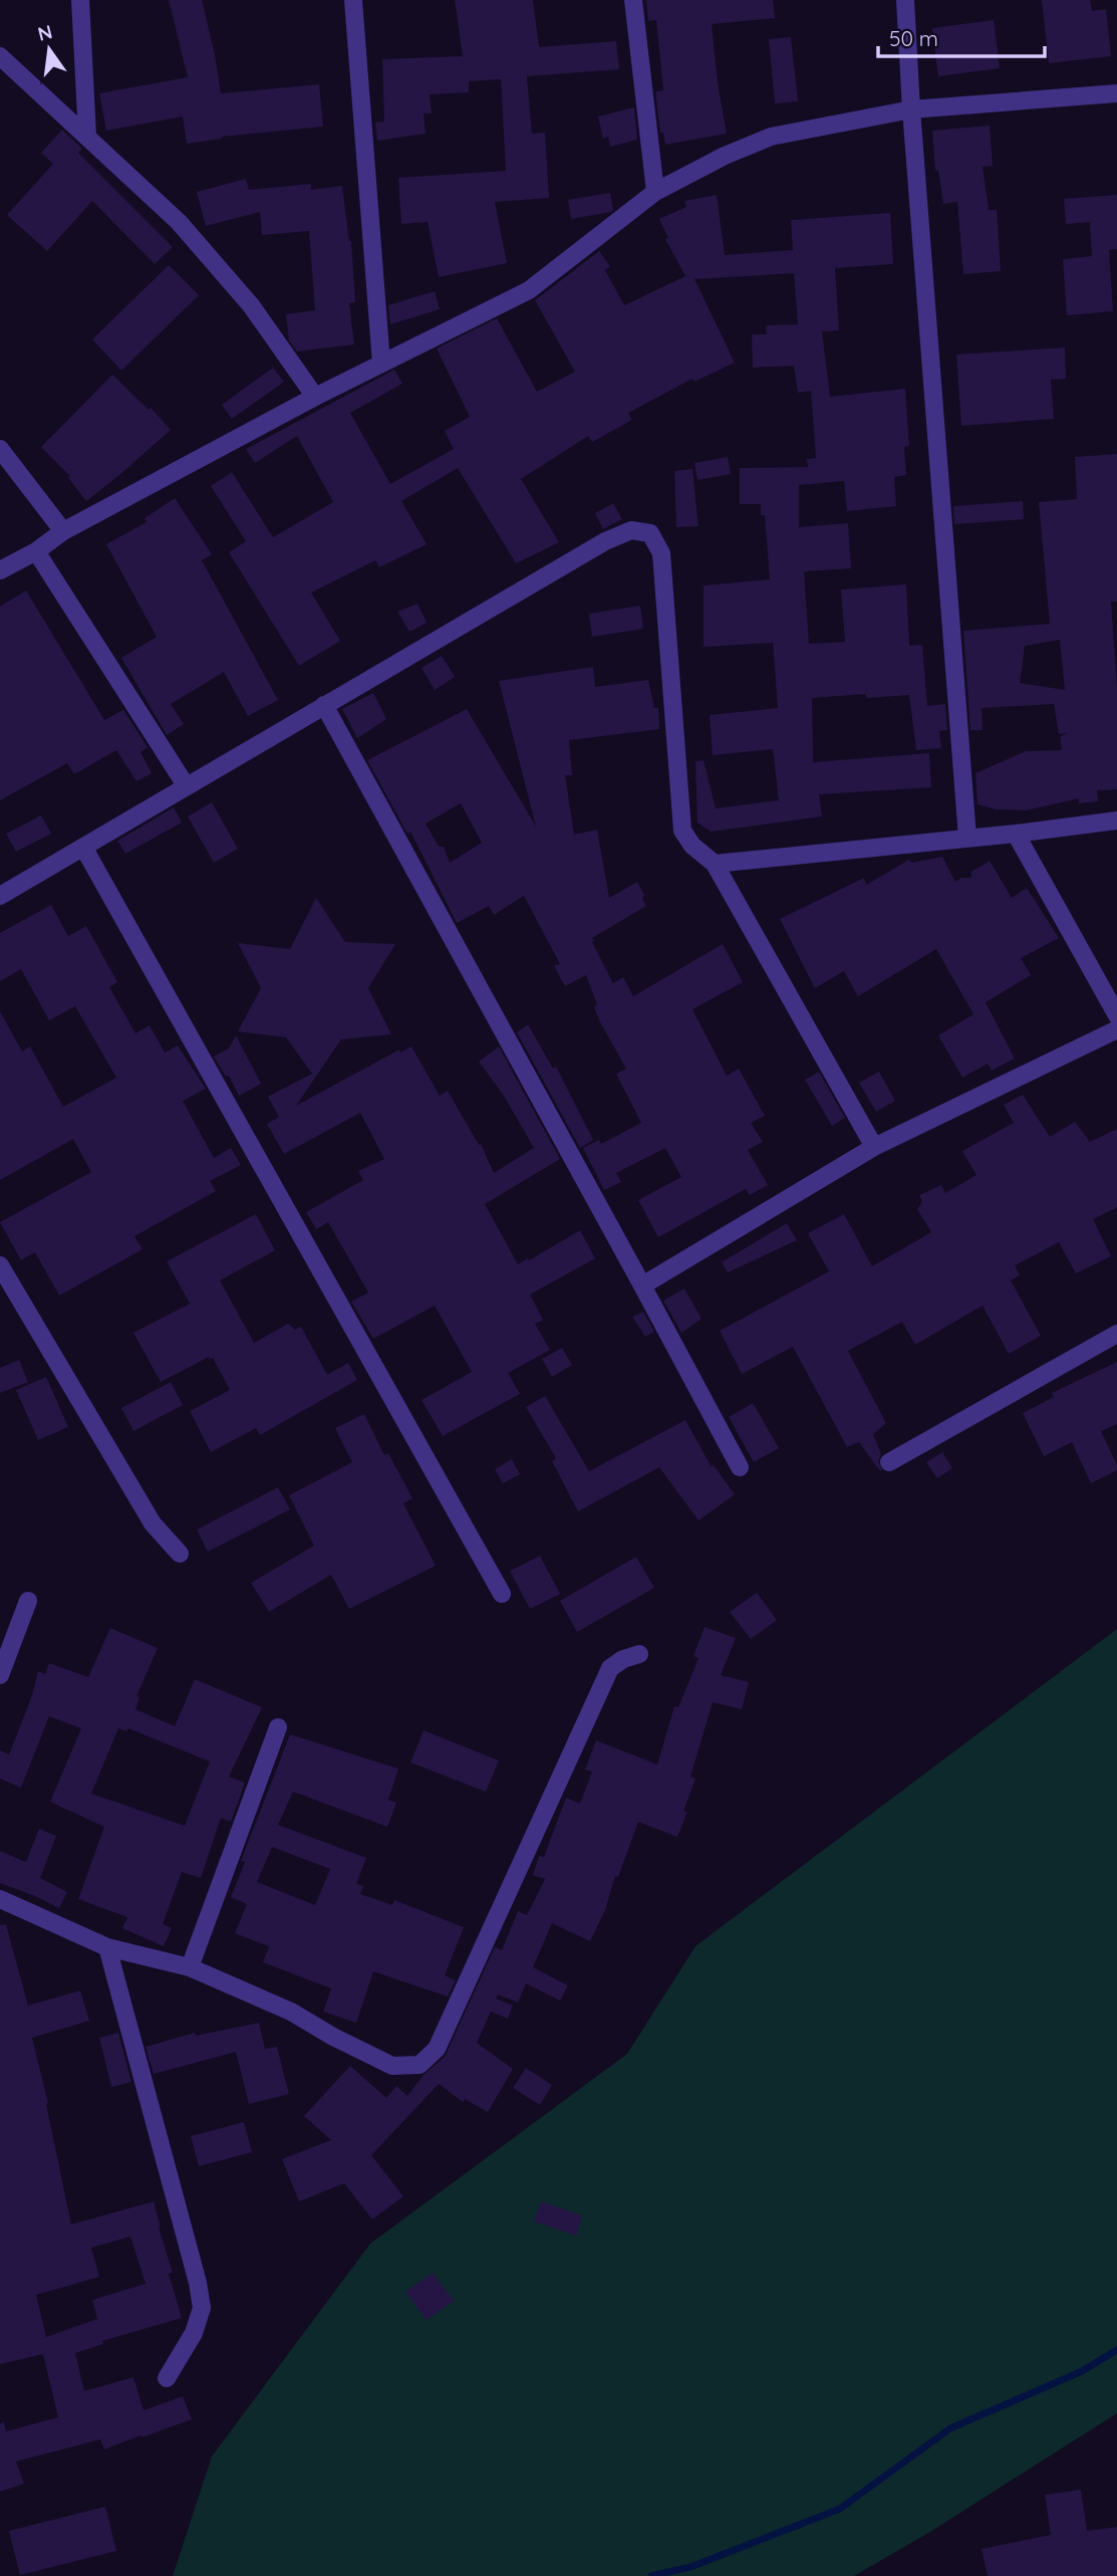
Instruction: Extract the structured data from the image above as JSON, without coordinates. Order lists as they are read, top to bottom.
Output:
{
  "scale_bar": "50 m",
  "north": "top"
}
